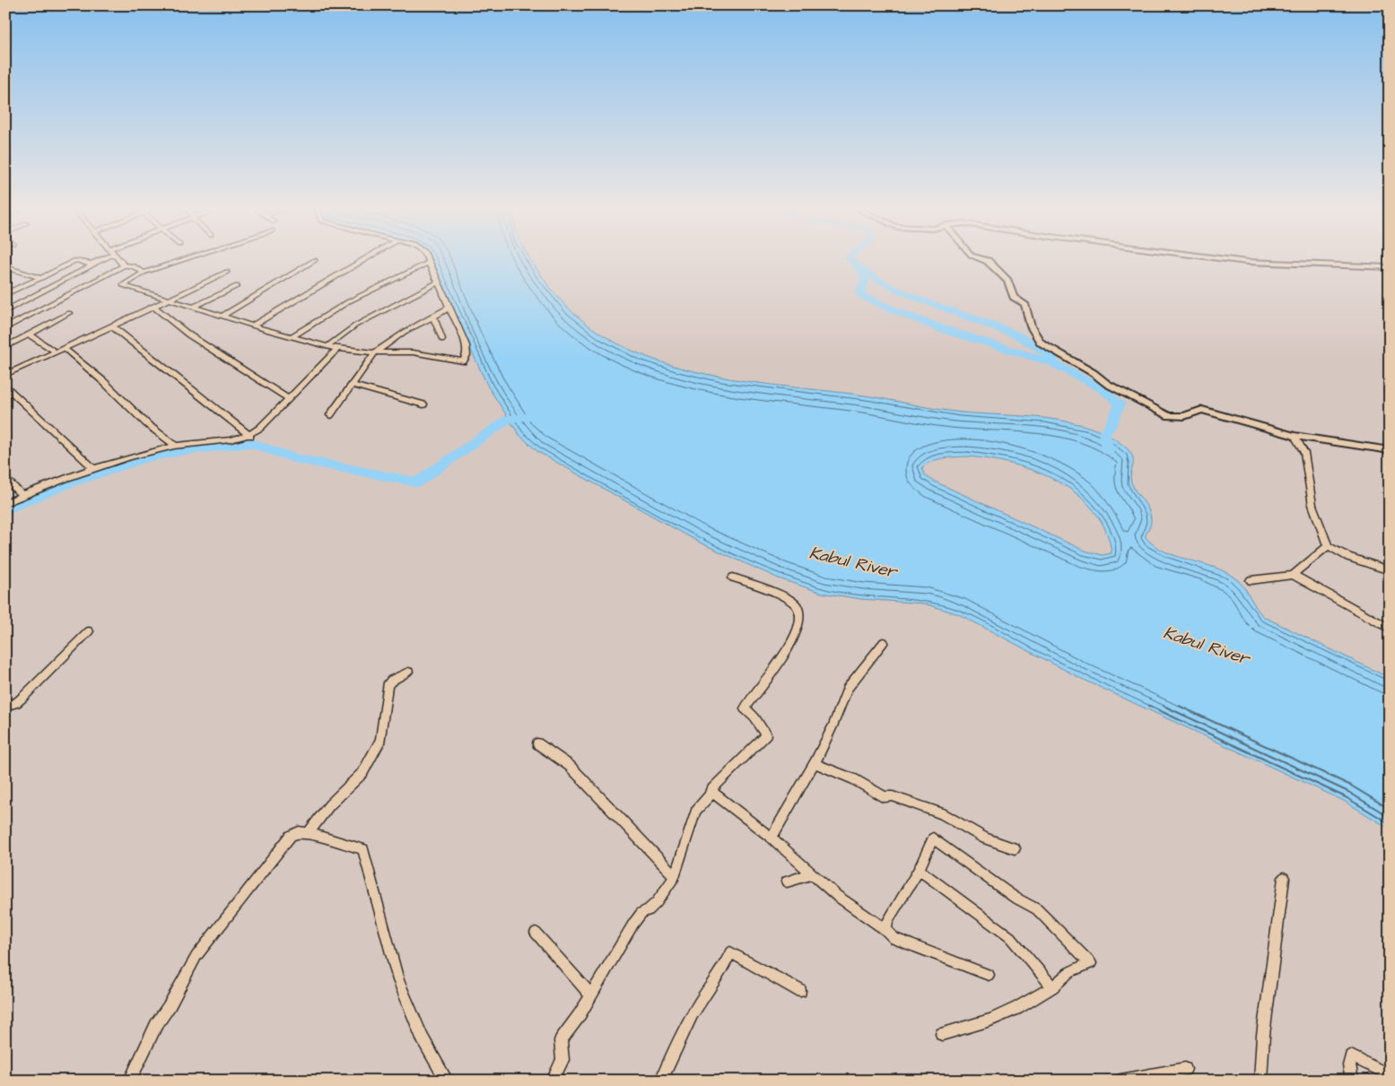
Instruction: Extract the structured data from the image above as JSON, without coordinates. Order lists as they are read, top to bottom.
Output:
{
  "water": ["Kabul River"]
}
